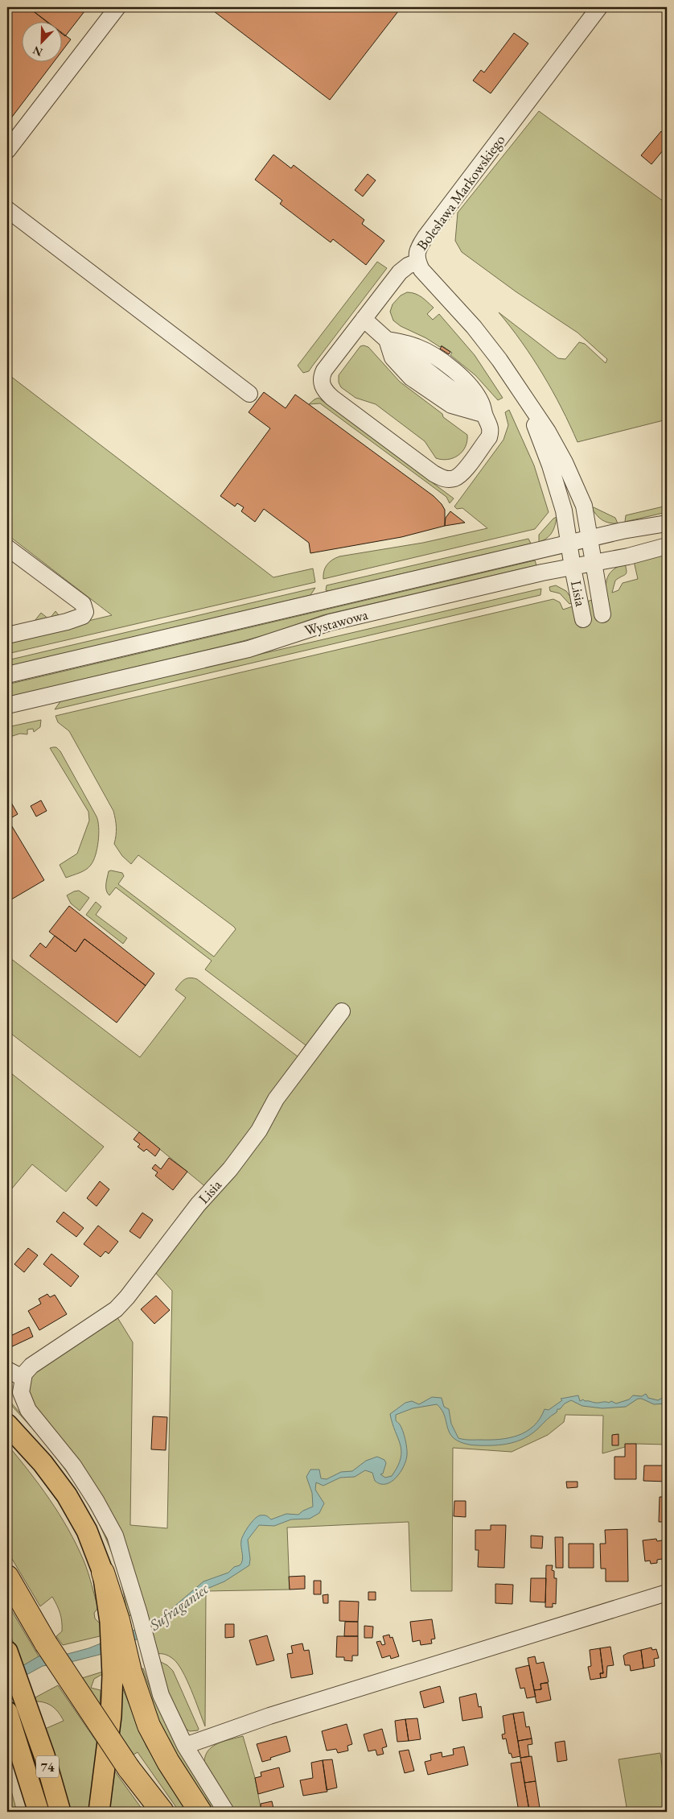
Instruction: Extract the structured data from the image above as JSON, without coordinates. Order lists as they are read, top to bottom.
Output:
{
  "streets": {
    "main road": ["74"],
    "street": ["Bolesława Markowskiego", "Lisia", "Wystawowa"]
  },
  "crossings": [
    ["Bolesława Markowskiego", "Lisia"],
    ["Bolesława Markowskiego", "Wystawowa"],
    ["Lisia", "Wystawowa"]
  ],
  "water": ["Sufraganiec"],
  "north": "bottom left"
}
